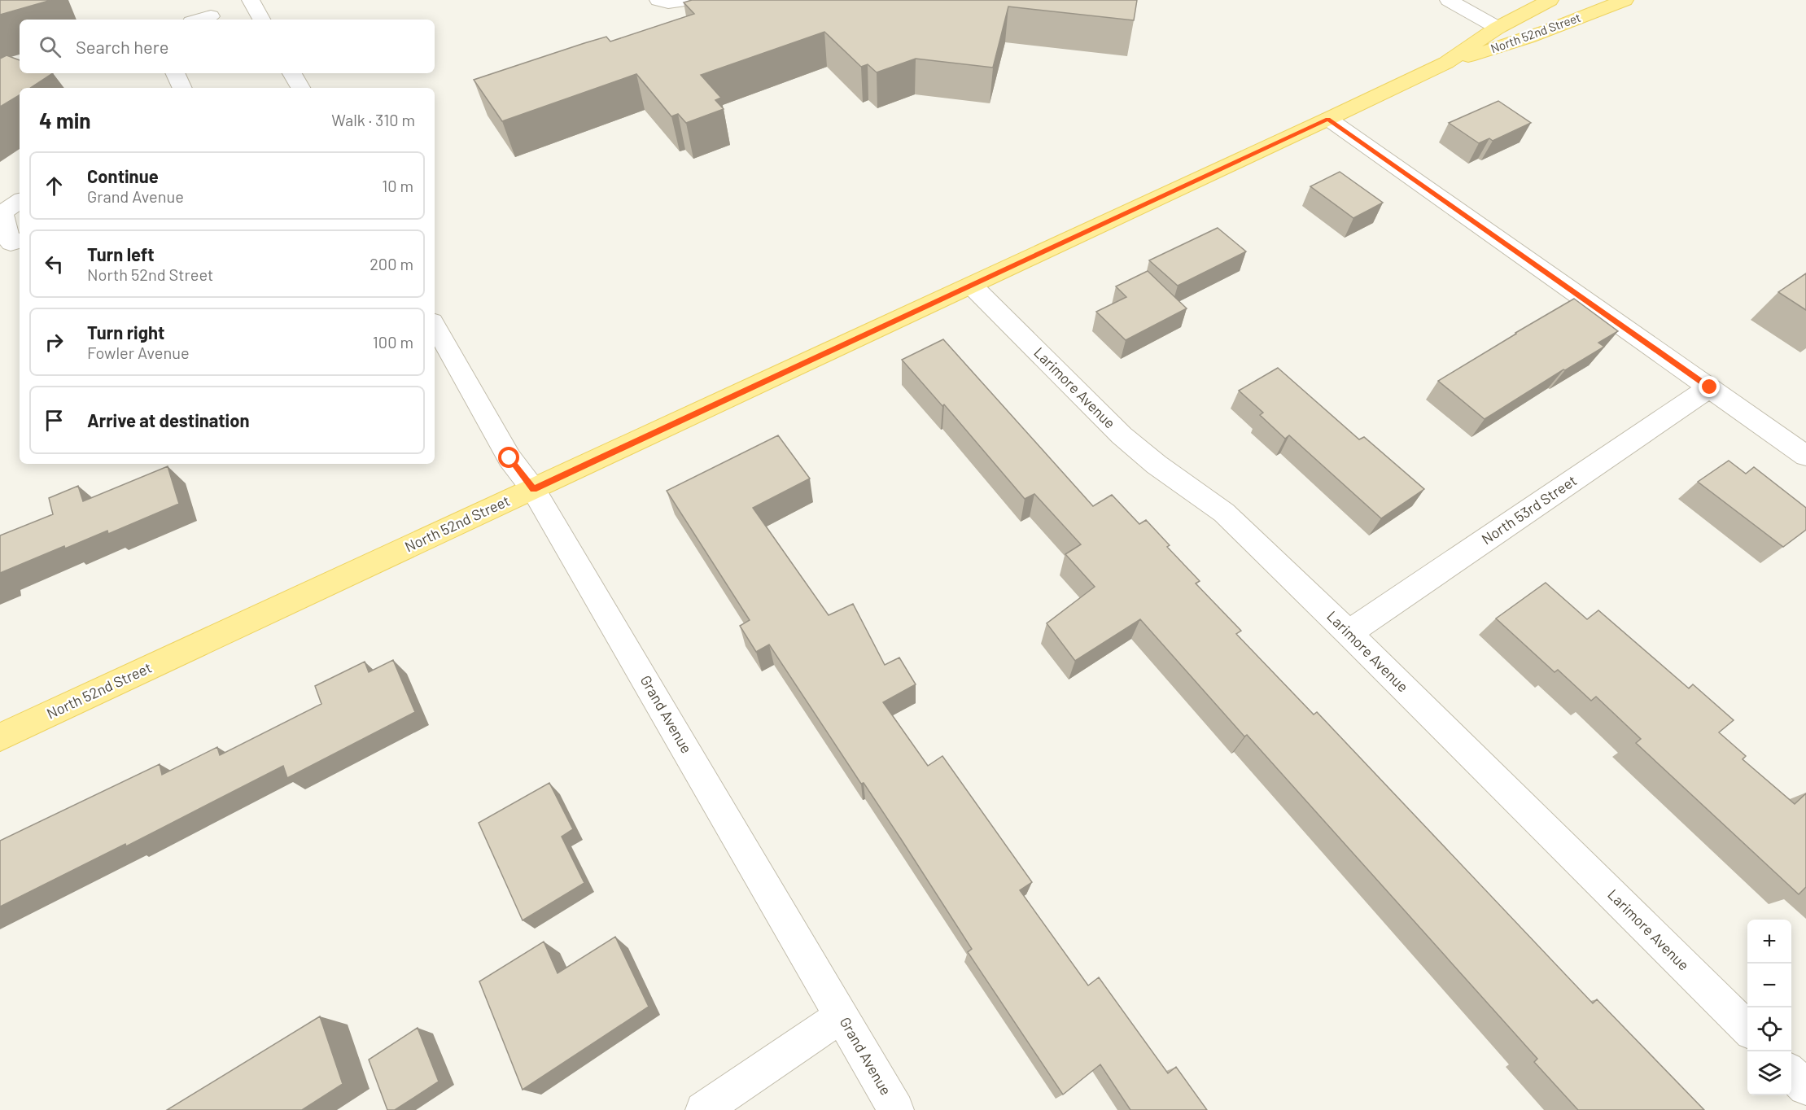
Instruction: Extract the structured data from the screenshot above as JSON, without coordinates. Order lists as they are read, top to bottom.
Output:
{
  "streets": {
    "main road": ["North 52nd Street"],
    "street": ["Larimore Avenue", "North 53rd Street", "Grand Avenue"]
  },
  "crossings": [
    ["North 52nd Street", "Larimore Avenue"],
    ["North 52nd Street", "Grand Avenue"],
    ["Larimore Avenue", "North 53rd Street"]
  ],
  "page": {
    "search": "Search here",
    "heading": ["4 min", "Walk · 310 m"],
    "list": [
      ["Continue", "Grand Avenue", "10 m"],
      ["Turn left", "North 52nd Street", "200 m"],
      ["Turn right", "Fowler Avenue", "100 m"],
      "Arrive at destination"
    ],
    "map_buttons": ["+", "−"]
  }
}
